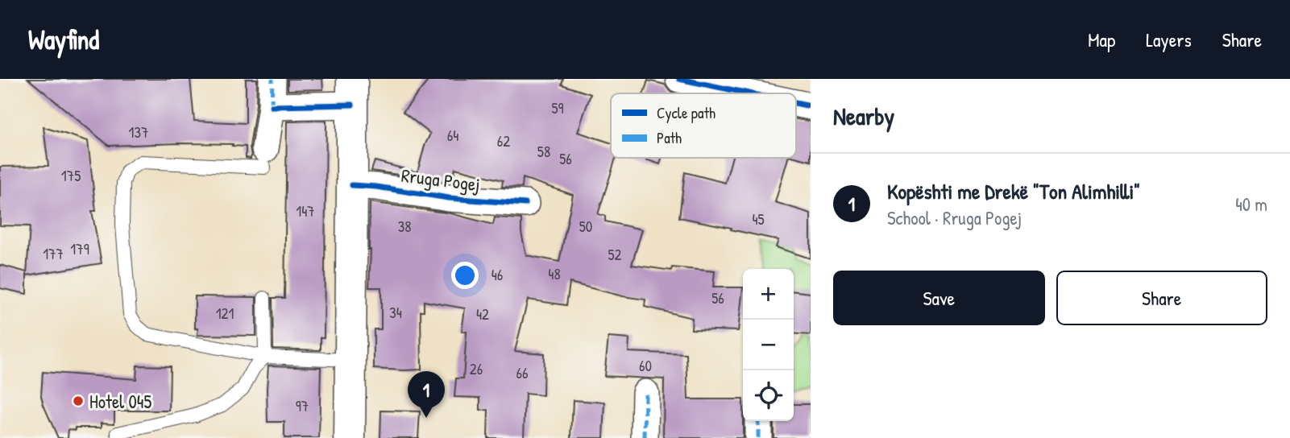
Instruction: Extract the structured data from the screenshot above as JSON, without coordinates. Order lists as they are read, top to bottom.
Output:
{
  "streets": {
    "street": ["Rruga Pogej"]
  },
  "places": ["Hotel 045"],
  "house_numbers": [
    "59",
    "137",
    "64",
    "62",
    "58",
    "56",
    "175",
    "147",
    "45",
    "38",
    "50",
    "179",
    "177",
    "52",
    "48",
    "46",
    "56",
    "34",
    "121",
    "42",
    "60",
    "26",
    "66",
    "97"
  ],
  "legend": ["Cycle path", "Path"],
  "page": {
    "header": "Wayfind",
    "nav": ["Map", "Layers", "Share"],
    "heading": "Nearby",
    "list": [
      {
        "mark": "1",
        "name": "Kopështi me Drekë \"Ton Alimhilli\"",
        "note": "School · Rruga Pogej",
        "value": "40 m"
      }
    ],
    "buttons": ["Save", "Share"],
    "map_buttons": ["+", "−"],
    "pins": "1"
  }
}
